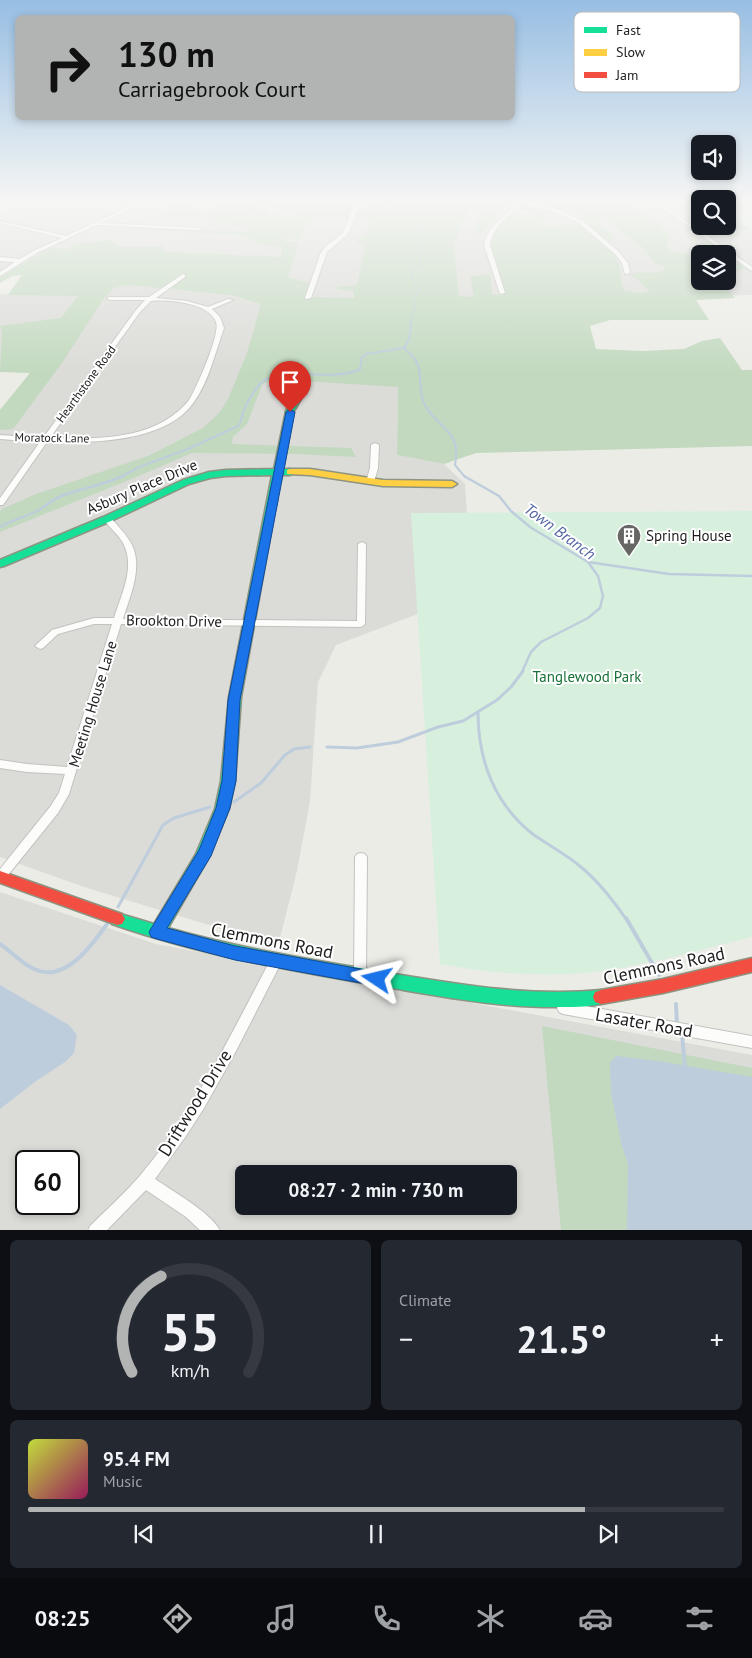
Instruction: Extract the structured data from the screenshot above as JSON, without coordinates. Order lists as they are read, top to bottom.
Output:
{
  "streets": {
    "street": [
      "Hearthstone Road",
      "Moratock Lane",
      "Asbury Place Drive",
      "Brookton Drive",
      "Meeting House Lane",
      "Clemmons Road",
      "Lasater Road",
      "Driftwood Drive"
    ]
  },
  "crossings": [
    ["Hearthstone Road", "Moratock Lane"],
    ["Asbury Place Drive", "Meeting House Lane"],
    ["Brookton Drive", "Meeting House Lane"],
    ["Meeting House Lane", "Clemmons Road"],
    ["Clemmons Road", "Lasater Road"],
    ["Clemmons Road", "Driftwood Drive"]
  ],
  "water": ["Town Branch"],
  "parks": ["Tanglewood Park"],
  "places": {
    "building": ["Spring House"]
  },
  "legend": ["Fast", "Slow", "Jam"],
  "page": {
    "turn": ["130 m", "Carriagebrook Court"],
    "limit": "60",
    "trip": "08:27 · 2 min · 730 m",
    "tile": "Climate",
    "heat": ["−", "21.5°", "+"],
    "song": ["95.4 FM", "Music"],
    "tabs": "08:25",
    "gauge": ["55", "km/h"]
  }
}
